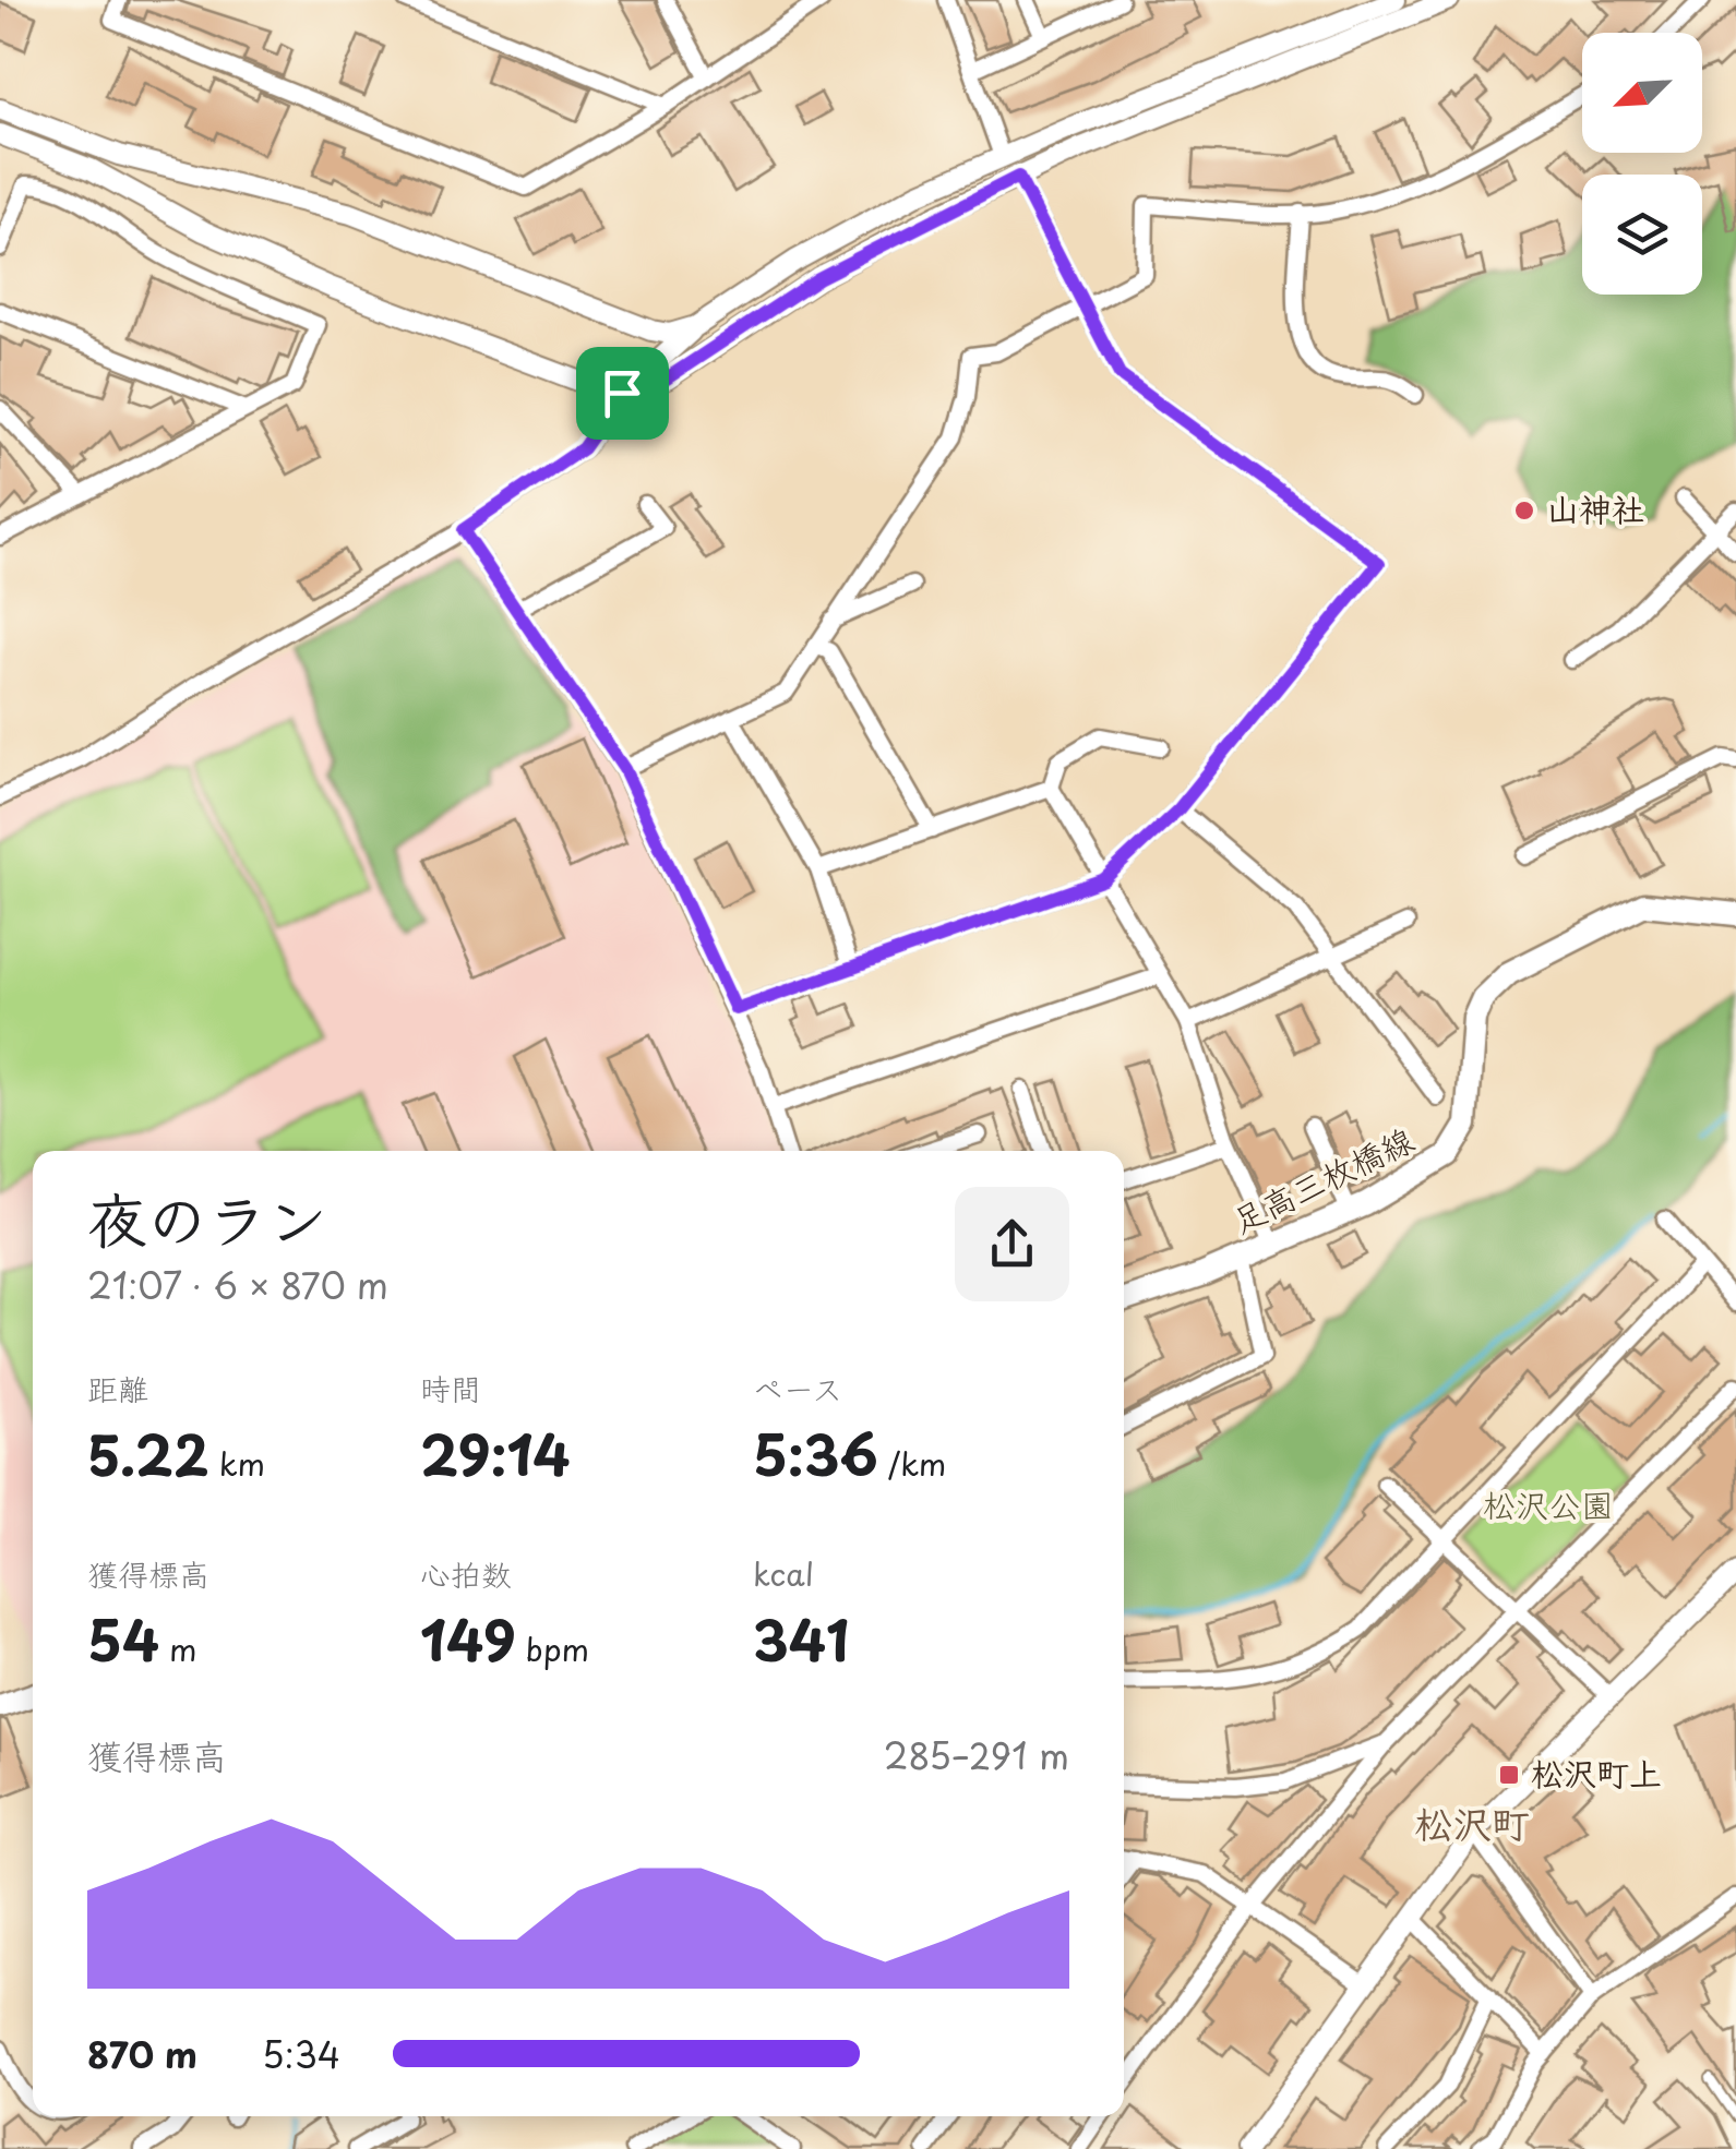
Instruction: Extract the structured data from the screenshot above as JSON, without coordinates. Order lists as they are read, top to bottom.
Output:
{
  "streets": {
    "main road": ["足高三枚橋線"]
  },
  "districts": ["松沢町"],
  "parks": ["松沢公園"],
  "places": {
    "other": ["山神社"],
    "transit": ["松沢町上"]
  },
  "north": "bottom left",
  "page": {
    "heading": ["夜のラン", "21:07 · 6 × 870 m"],
    "stats": [
      ["距離", "5.22 km"],
      ["時間", "29:14"],
      ["ペース", "5:36 /km"],
      ["獲得標高", "54 m"],
      ["心拍数", "149 bpm"],
      ["kcal", "341"]
    ],
    "chart": ["獲得標高", "285–291 m"],
    "list": [
      {
        "name": "870 m",
        "note": "5:34"
      }
    ]
  }
}
